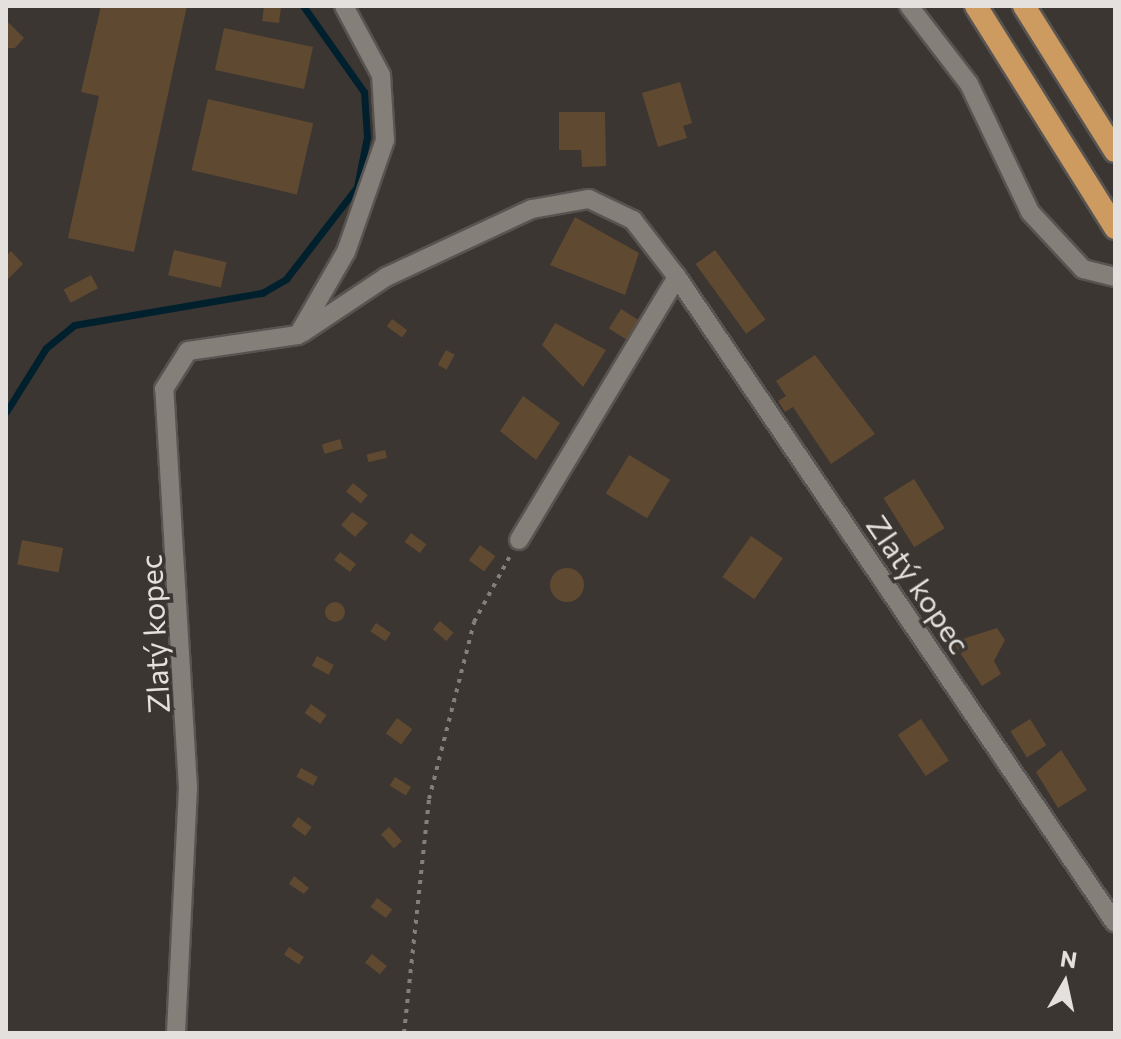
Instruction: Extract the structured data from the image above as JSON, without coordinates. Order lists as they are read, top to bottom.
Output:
{
  "streets": {
    "street": ["Zlatý kopec"]
  },
  "north": "top"
}
